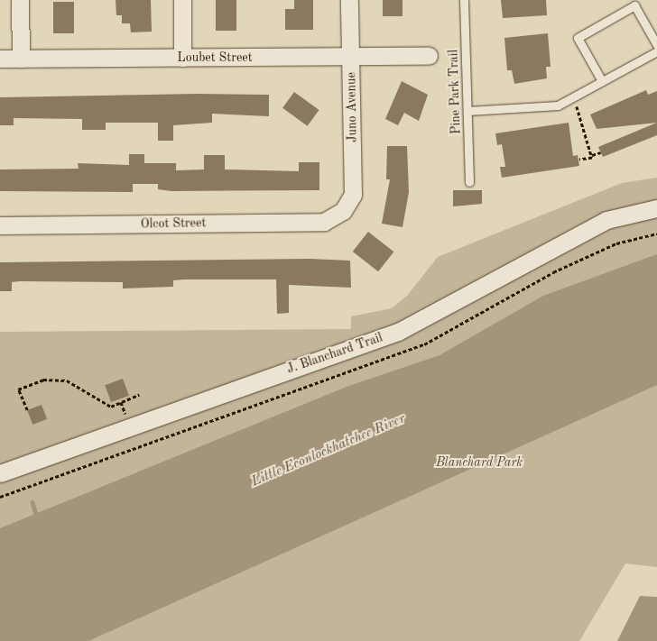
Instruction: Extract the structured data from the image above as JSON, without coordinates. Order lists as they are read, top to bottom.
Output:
{
  "streets": {
    "street": [
      "Loubet Street",
      "Juno Avenue",
      "Olcot Street",
      "J. Blanchard Trail"
    ],
    "lane": ["Pine Park Trail"]
  },
  "crossings": [
    ["Loubet Street", "Juno Avenue"],
    ["Juno Avenue", "Olcot Street"]
  ],
  "water": ["Little Econlockhatchee River"],
  "parks": ["Blanchard Park"]
}
